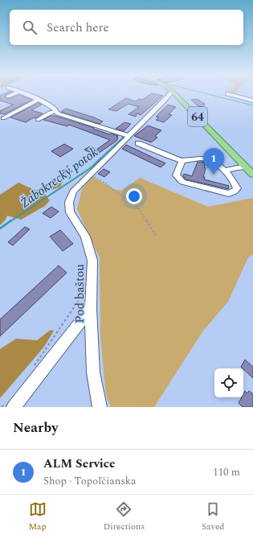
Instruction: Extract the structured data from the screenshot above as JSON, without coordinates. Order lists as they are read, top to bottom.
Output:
{
  "streets": {
    "main road": ["64"],
    "street": ["Pod baštou"]
  },
  "water": ["Žabokrecký potok"],
  "page": {
    "search": "Search here",
    "pins": "1",
    "heading": "Nearby",
    "list": [
      {
        "mark": "1",
        "name": "ALM Service",
        "note": "Shop · Topoľčianska",
        "value": "110 m"
      }
    ],
    "nav": ["Map", "Directions", "Saved"]
  }
}
